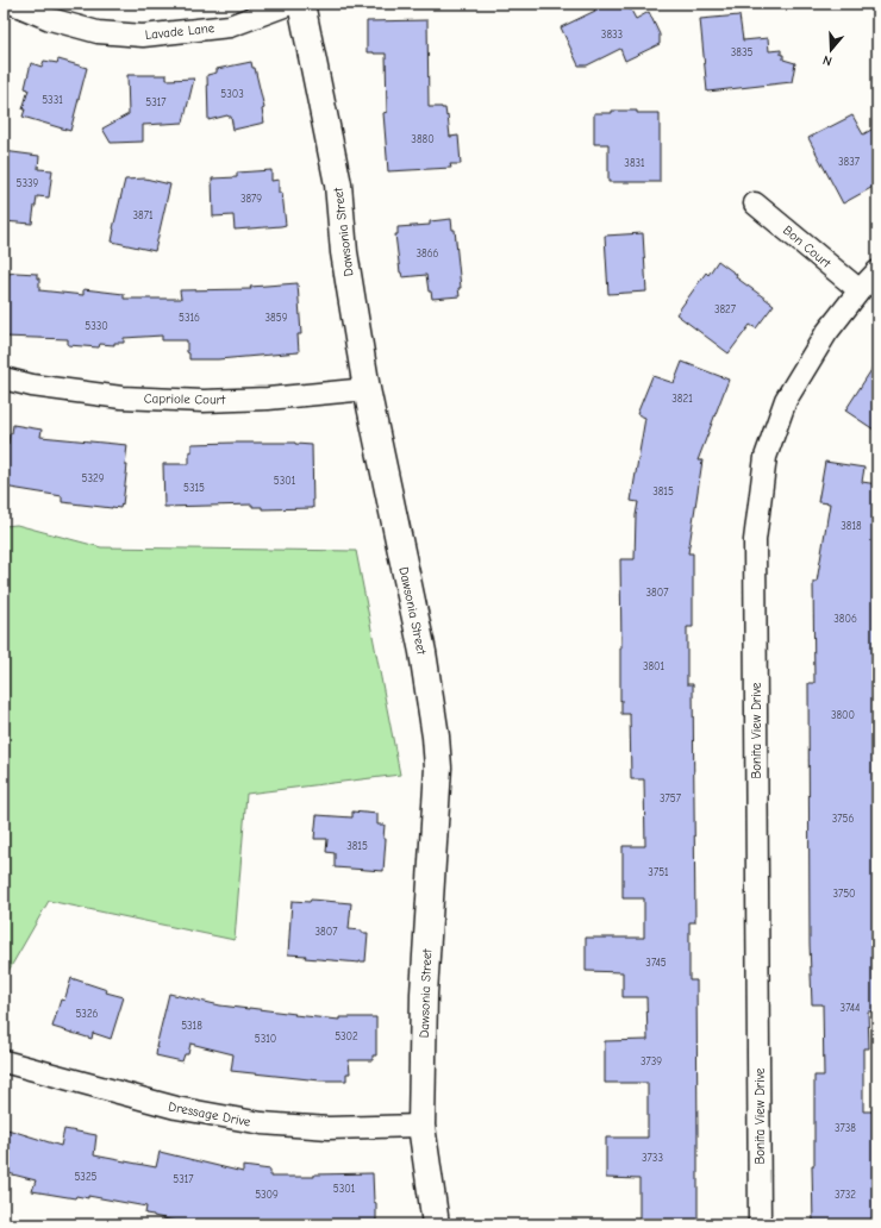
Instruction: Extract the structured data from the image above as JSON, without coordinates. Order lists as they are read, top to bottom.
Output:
{
  "streets": {
    "street": [
      "Lavade Lane",
      "Dawsonia Street",
      "Bon Court",
      "Capriole Court",
      "Bonita View Drive",
      "Dressage Drive"
    ]
  },
  "crossings": [
    ["Dawsonia Street", "Capriole Court"],
    ["Dawsonia Street", "Dressage Drive"],
    ["Bon Court", "Bonita View Drive"]
  ],
  "house_numbers": [
    "3833",
    "3835",
    "5303",
    "5331",
    "5317",
    "3880",
    "3837",
    "3831",
    "5339",
    "3879",
    "3871",
    "3866",
    "3827",
    "5316",
    "3859",
    "5330",
    "3821",
    "5329",
    "5301",
    "5315",
    "3815",
    "3818",
    "3807",
    "3806",
    "3801",
    "3800",
    "3757",
    "3756",
    "3815",
    "3751",
    "3750",
    "3807",
    "3745",
    "3744",
    "5326",
    "5318",
    "5302",
    "5310",
    "3739",
    "3738",
    "3733",
    "5325",
    "5317",
    "5301",
    "5309",
    "3732"
  ],
  "north": "bottom"
}
